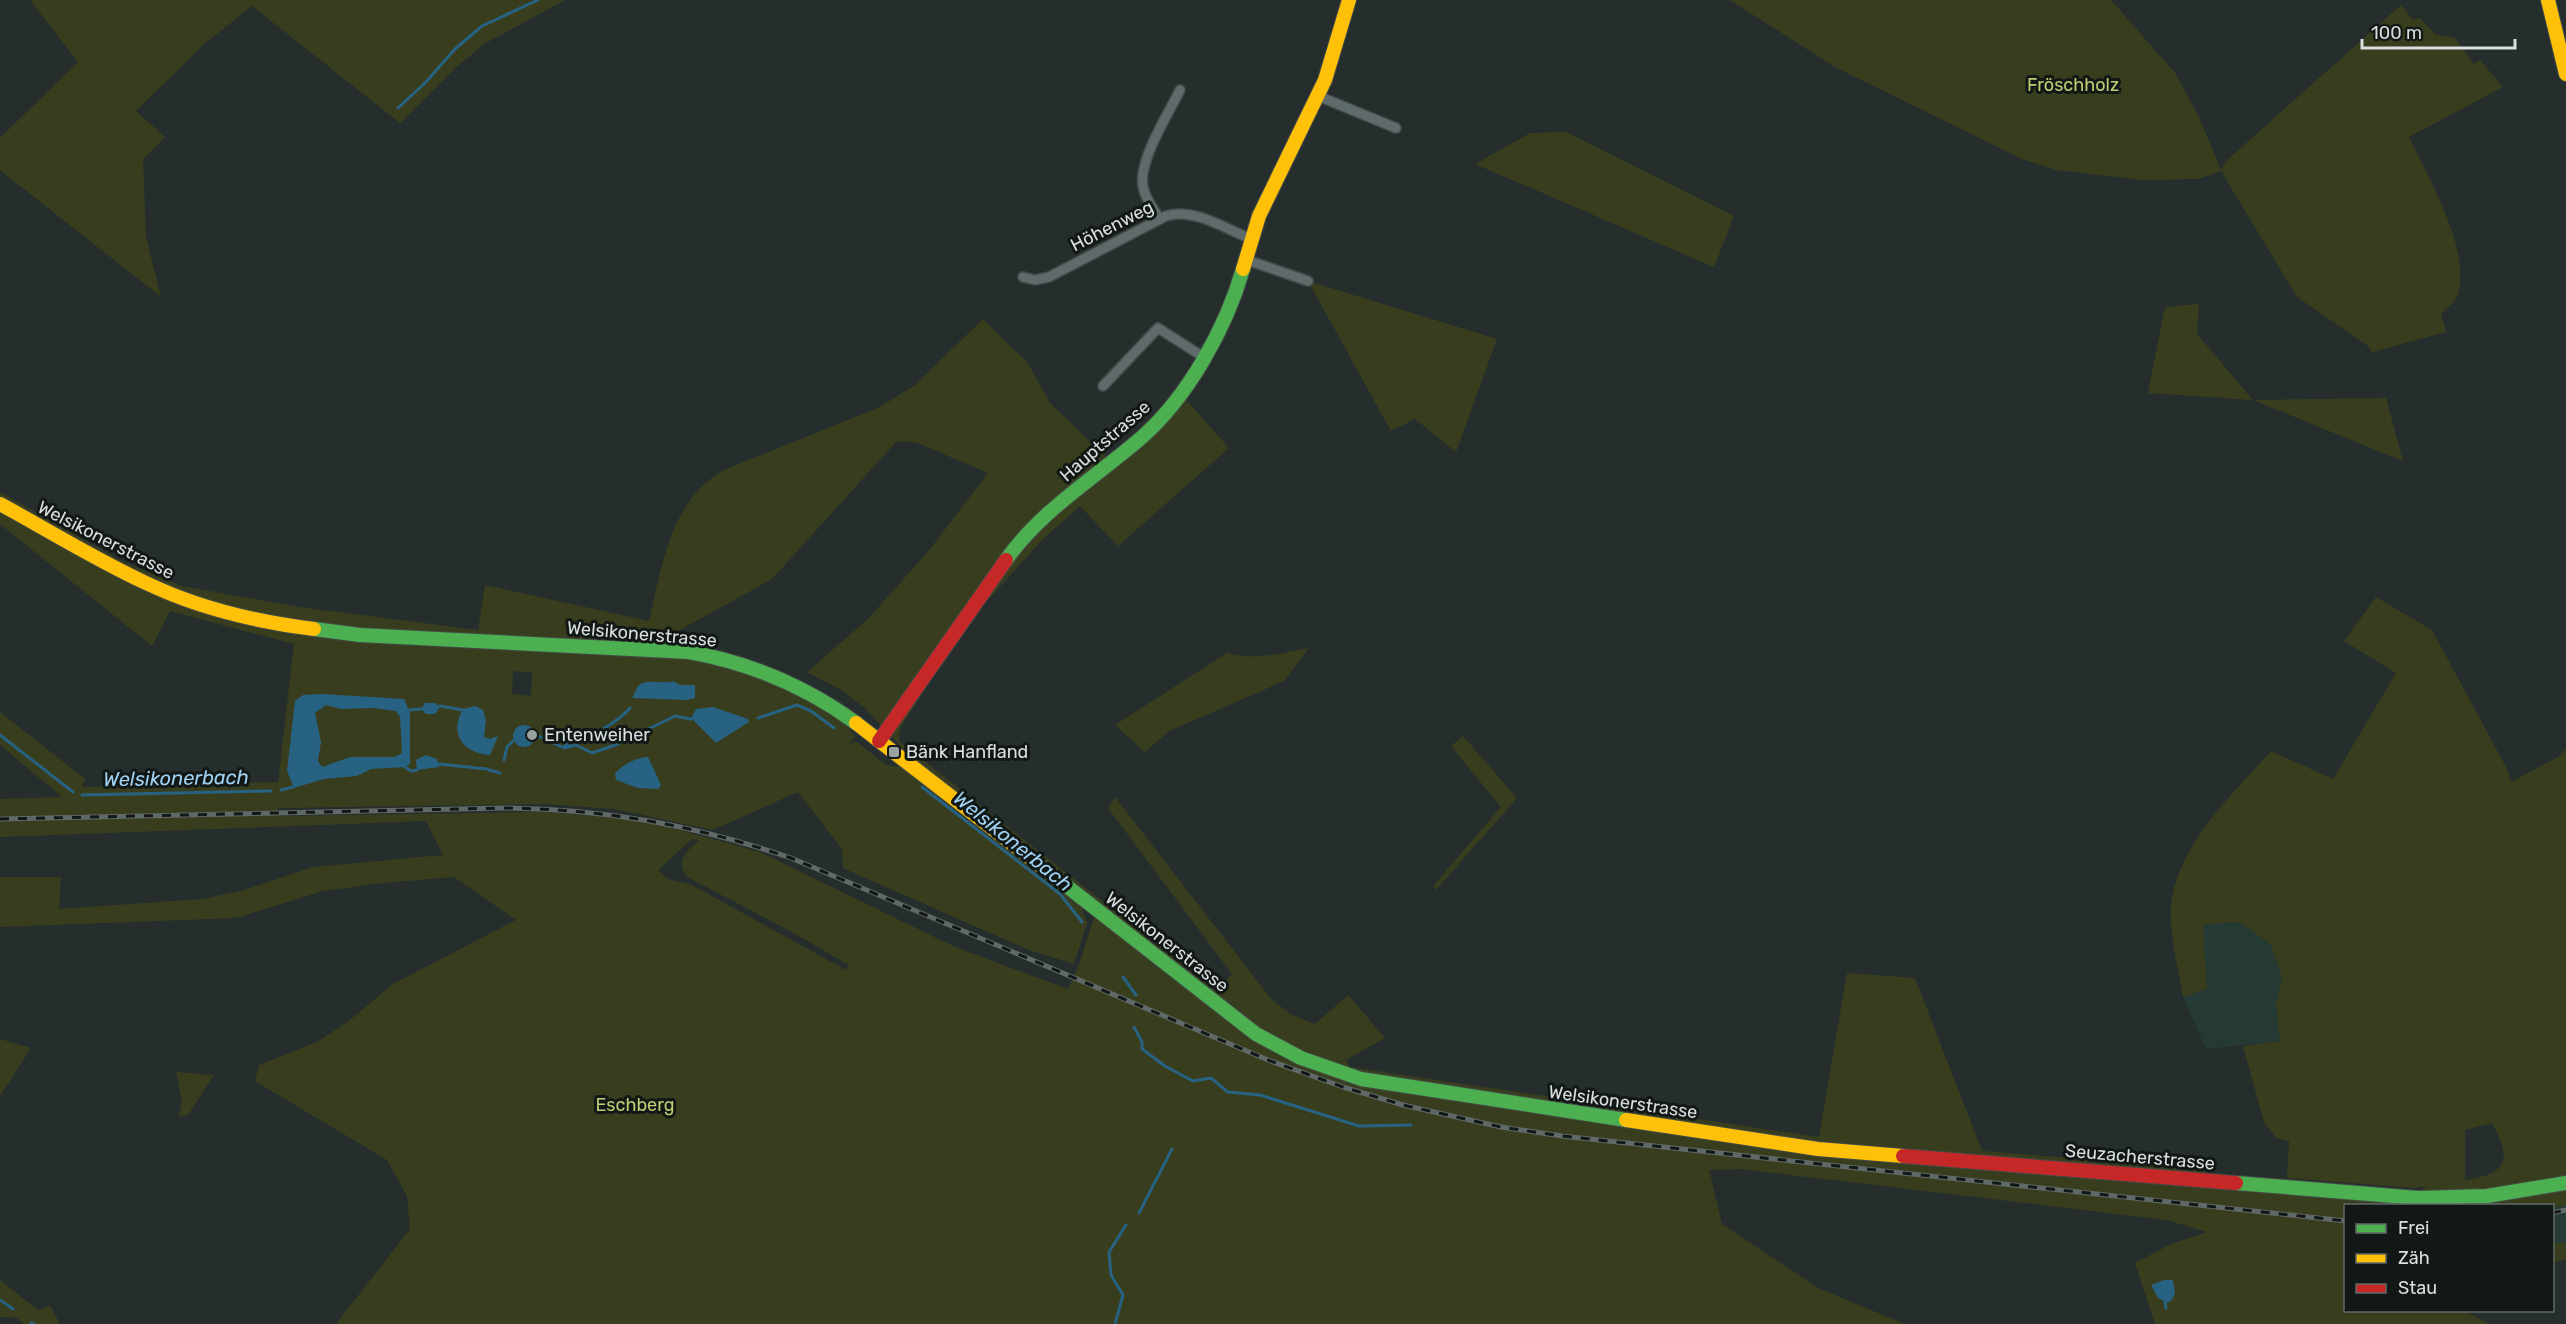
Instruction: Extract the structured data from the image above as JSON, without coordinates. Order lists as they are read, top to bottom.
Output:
{
  "streets": {
    "main road": ["Hauptstrasse", "Welsikonerstrasse", "Seuzacherstrasse"],
    "street": ["Höhenweg"]
  },
  "crossings": [
    ["Höhenweg", "Hauptstrasse"],
    ["Hauptstrasse", "Welsikonerstrasse"],
    ["Welsikonerstrasse", "Seuzacherstrasse"]
  ],
  "water": ["Welsikonerbach"],
  "parks": ["Fröschholz", "Eschberg"],
  "places": {
    "other": ["Entenweiher"],
    "transit": ["Bänk Hanfland"]
  },
  "legend": ["Frei", "Zäh", "Stau"],
  "scale_bar": "100 m"
}
